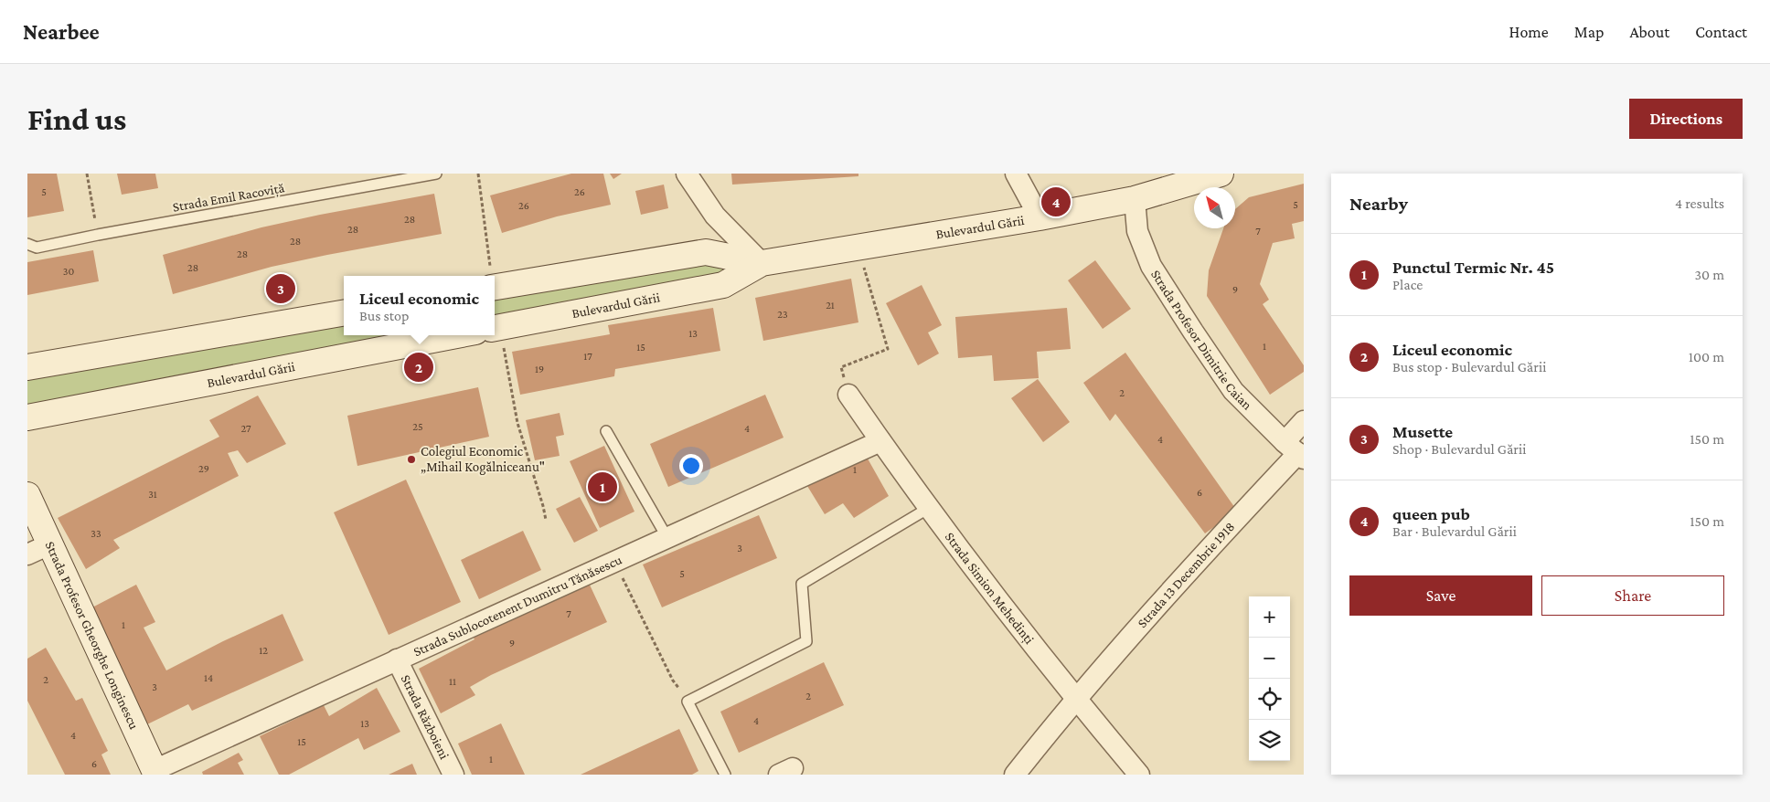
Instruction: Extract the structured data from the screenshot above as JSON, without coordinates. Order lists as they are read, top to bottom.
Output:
{
  "streets": {
    "main road": ["Bulevardul Gării", "Strada Profesor Gheorghe Longinescu"],
    "street": [
      "Strada Profesor Dimitrie Caian",
      "Strada 13 Decembrie 1918",
      "Strada Simion Mehedinți",
      "Strada Sublocotenent Dumitru Tănăsescu",
      "Strada Războieni"
    ],
    "lane": ["Strada Emil Racoviță"]
  },
  "crossings": [
    ["Bulevardul Gării", "Strada Profesor Dimitrie Caian"],
    ["Strada Profesor Dimitrie Caian", "Strada 13 Decembrie 1918"],
    ["Strada 13 Decembrie 1918", "Strada Simion Mehedinți"],
    ["Strada Simion Mehedinți", "Strada Sublocotenent Dumitru Tănăsescu"],
    ["Strada Sublocotenent Dumitru Tănăsescu", "Strada Profesor Gheorghe Longinescu"],
    ["Strada Sublocotenent Dumitru Tănăsescu", "Strada Războieni"]
  ],
  "places": ["Colegiul Economic „Mihail Kogălniceanu\""],
  "house_numbers": [
    "5",
    "26",
    "5",
    "26",
    "28",
    "28",
    "7",
    "28",
    "28",
    "28",
    "30",
    "9",
    "21",
    "23",
    "13",
    "1",
    "15",
    "17",
    "19",
    "2",
    "25",
    "27",
    "4",
    "4",
    "29",
    "1",
    "6",
    "31",
    "33",
    "3",
    "5",
    "7",
    "1",
    "9",
    "12",
    "14",
    "2",
    "11",
    "3",
    "2",
    "4",
    "13",
    "4",
    "15",
    "1",
    "6"
  ],
  "north": "top left",
  "page": {
    "header": "Nearbee",
    "nav": [
      "Home",
      "Map",
      "About",
      "Contact"
    ],
    "buttons": [
      "Directions",
      ["Save", "Share"]
    ],
    "title": "Find us",
    "heading": ["Nearby", "4 results"],
    "pins": [
      "4",
      "3",
      "2",
      "1"
    ],
    "list": [
      {
        "mark": "1",
        "name": "Punctul Termic Nr. 45",
        "note": "Place",
        "value": "30 m"
      },
      {
        "mark": "2",
        "name": "Liceul economic",
        "note": "Bus stop · Bulevardul Gării",
        "value": "100 m"
      },
      {
        "mark": "3",
        "name": "Musette",
        "note": "Shop · Bulevardul Gării",
        "value": "150 m"
      },
      {
        "mark": "4",
        "name": "queen pub",
        "note": "Bar · Bulevardul Gării",
        "value": "150 m"
      }
    ],
    "popup": ["Liceul economic", "Bus stop"],
    "map_buttons": ["+", "−"]
  }
}
